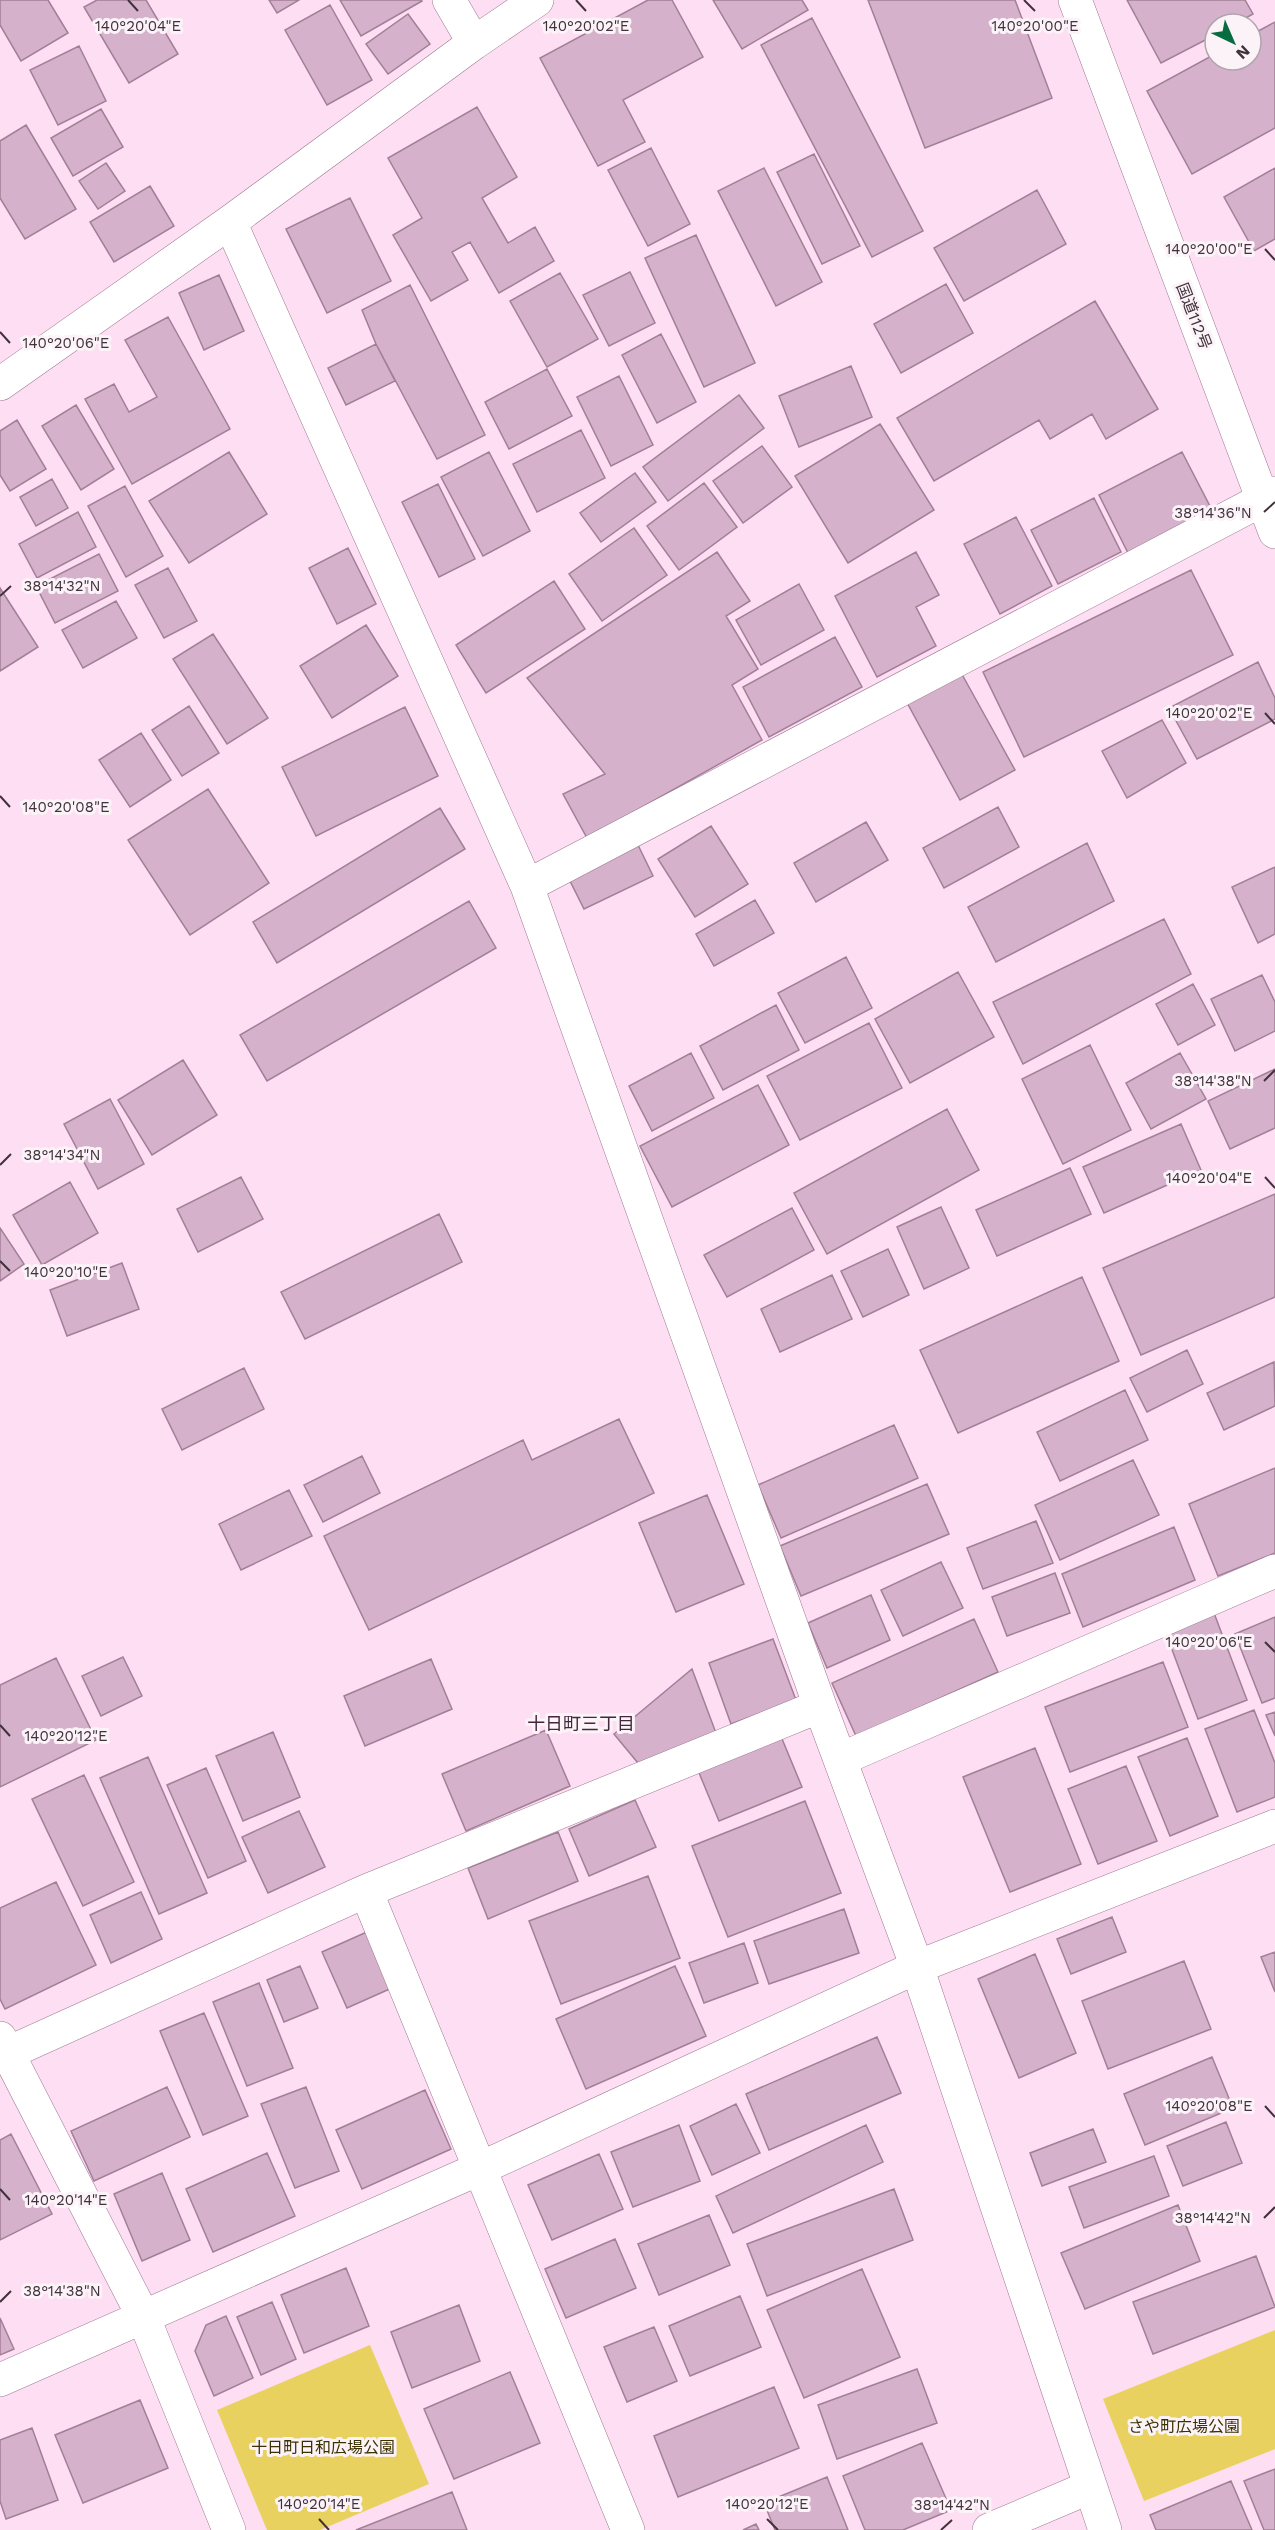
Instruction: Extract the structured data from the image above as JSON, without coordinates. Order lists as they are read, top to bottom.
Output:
{
  "streets": {
    "main road": ["国道112号"]
  },
  "districts": ["十日町三丁目"],
  "parks": ["さや町広場公園", "十日町日和広場公園"],
  "north": "bottom right",
  "coordinates": [
    "140°20'04\"E",
    "140°20'02\"E",
    "140°20'00\"E",
    "140°20'06\"E",
    "38°14'36\"N",
    "38°14'32\"N",
    "140°20'08\"E",
    "38°14'38\"N",
    "38°14'34\"N",
    "140°20'10\"E",
    "140°20'12\"E",
    "140°20'14\"E",
    "38°14'42\"N"
  ]
}
